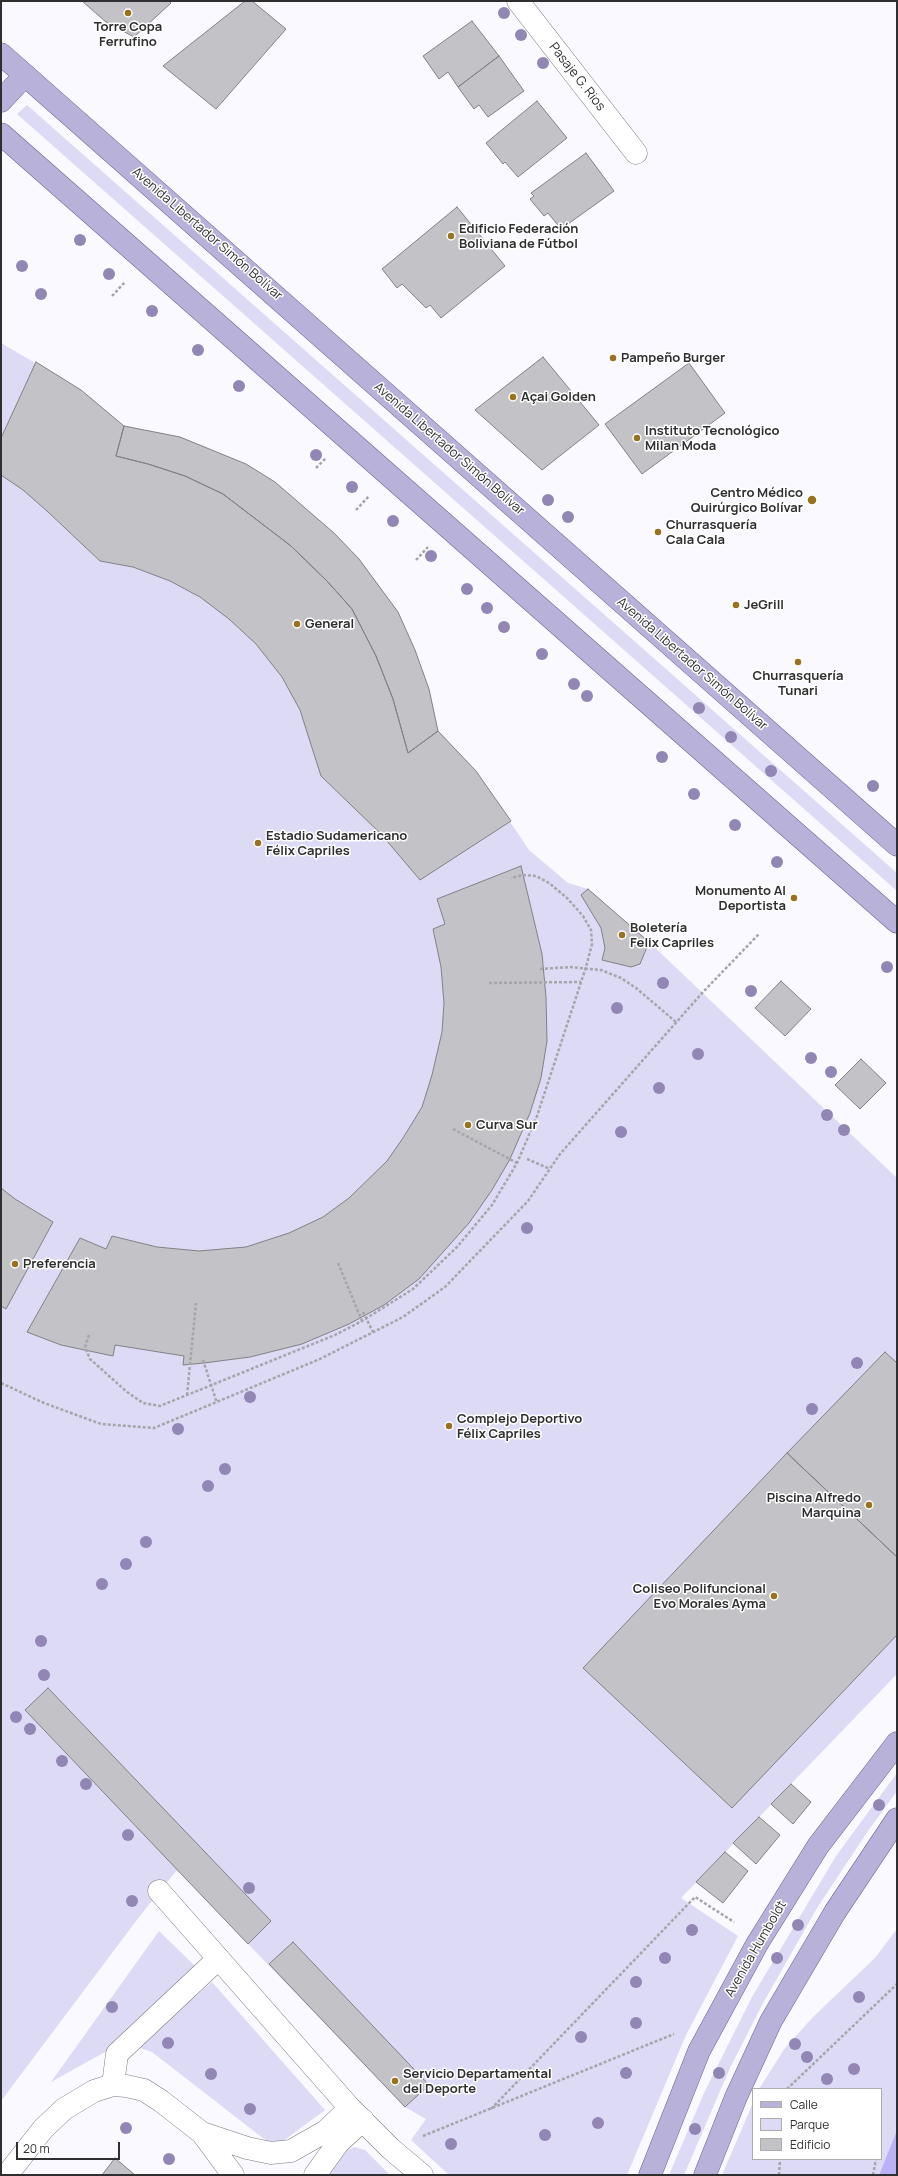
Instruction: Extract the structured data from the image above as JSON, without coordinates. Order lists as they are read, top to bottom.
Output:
{
  "streets": {
    "main road": ["Avenida Libertador Simón Bolívar", "Avenida Humboldt"],
    "street": ["Pasaje G. Rios"]
  },
  "places": [
    "Torre Copa Ferrufino",
    "Edificio Federación Boliviana de Fútbol",
    "Pampeño Burger",
    "Açai Golden",
    "Instituto Tecnológico Milan Moda",
    "Centro Médico Quirúrgico Bolívar",
    "Churrasquería Cala Cala",
    "JeGrill",
    "General",
    "Churrasquería Tunari",
    "Estadio Sudamericano Félix Capriles",
    "Monumento Al Deportista",
    "Boletería Felix Capriles",
    "Curva Sur",
    "Preferencia",
    "Complejo Deportivo Félix Capriles",
    "Piscina Alfredo Marquina",
    "Coliseo Polifuncional Evo Morales Ayma",
    "Servicio Departamental del Deporte"
  ],
  "legend": ["Calle", "Parque", "Edificio"],
  "scale_bar": "20 m"
}
